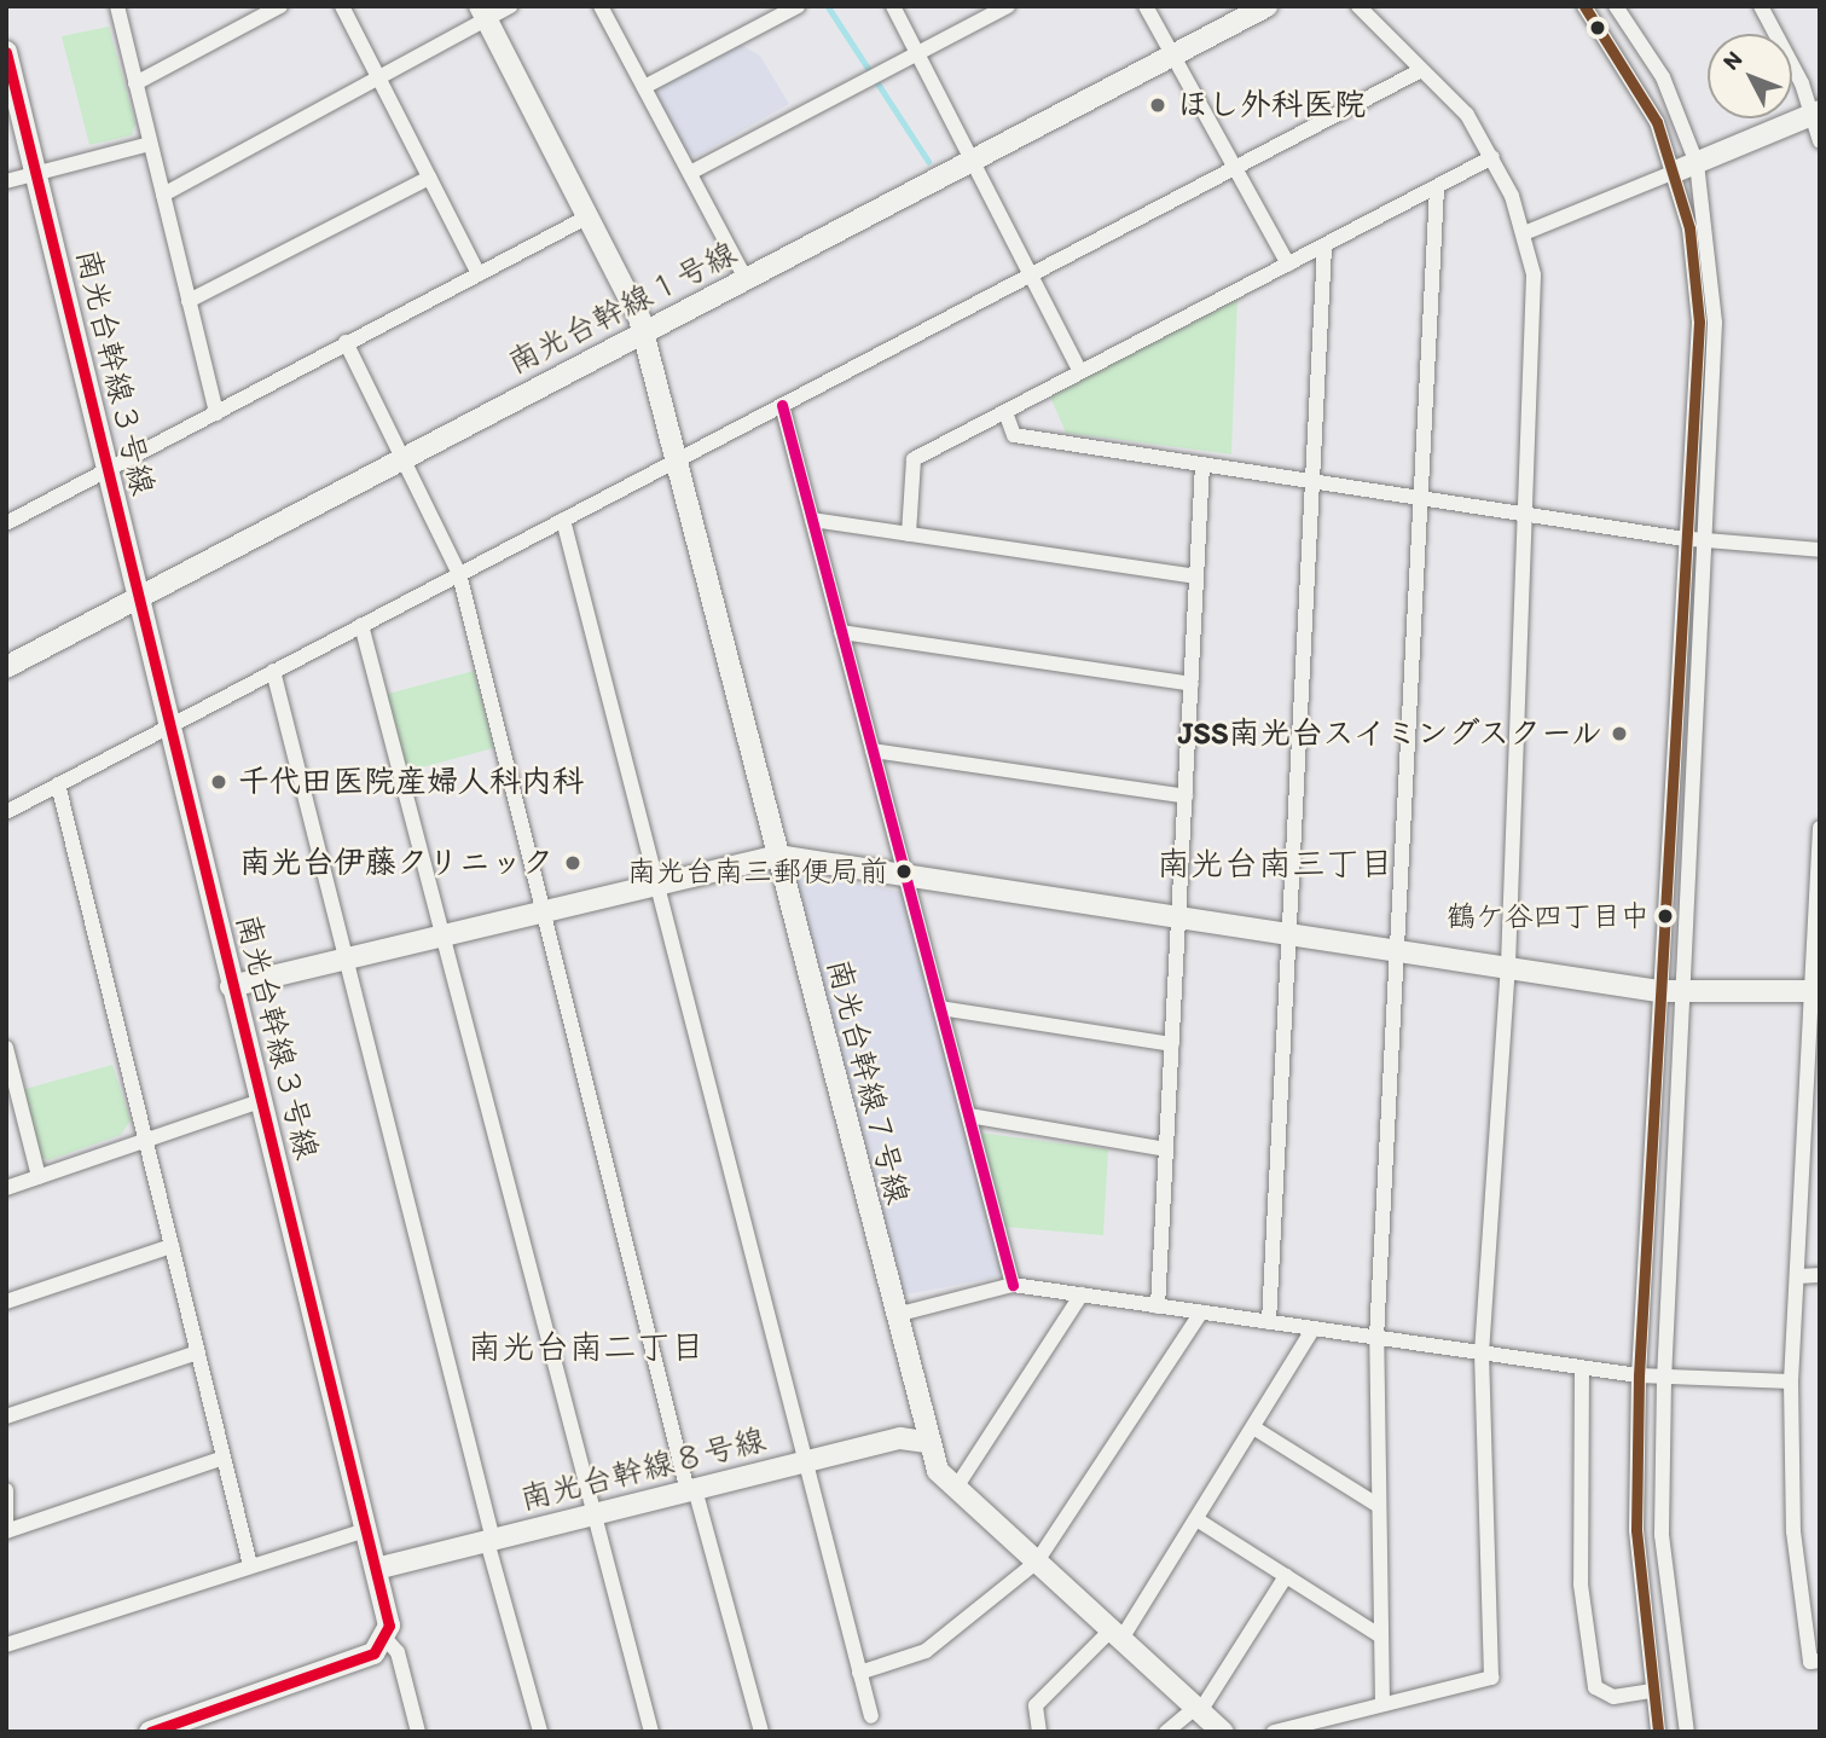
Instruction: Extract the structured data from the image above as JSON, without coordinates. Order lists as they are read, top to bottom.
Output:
{
  "streets": {
    "street": [
      "南光台幹線１号線",
      "南光台幹線３号線",
      "南光台幹線７号線",
      "南光台幹線８号線"
    ]
  },
  "crossings": [
    ["南光台幹線１号線", "南光台幹線３号線"],
    ["南光台幹線１号線", "南光台幹線７号線"],
    ["南光台幹線３号線", "南光台幹線８号線"],
    ["南光台幹線７号線", "南光台幹線８号線"]
  ],
  "districts": ["南光台南三丁目", "南光台南二丁目"],
  "places": [
    "ほし外科医院",
    "JSS南光台スイミングスクール",
    "千代田医院産婦人科内科",
    "南光台伊藤クリニック",
    "南光台南三郵便局前",
    "鶴ケ谷四丁目中"
  ],
  "north": "top left"
}
